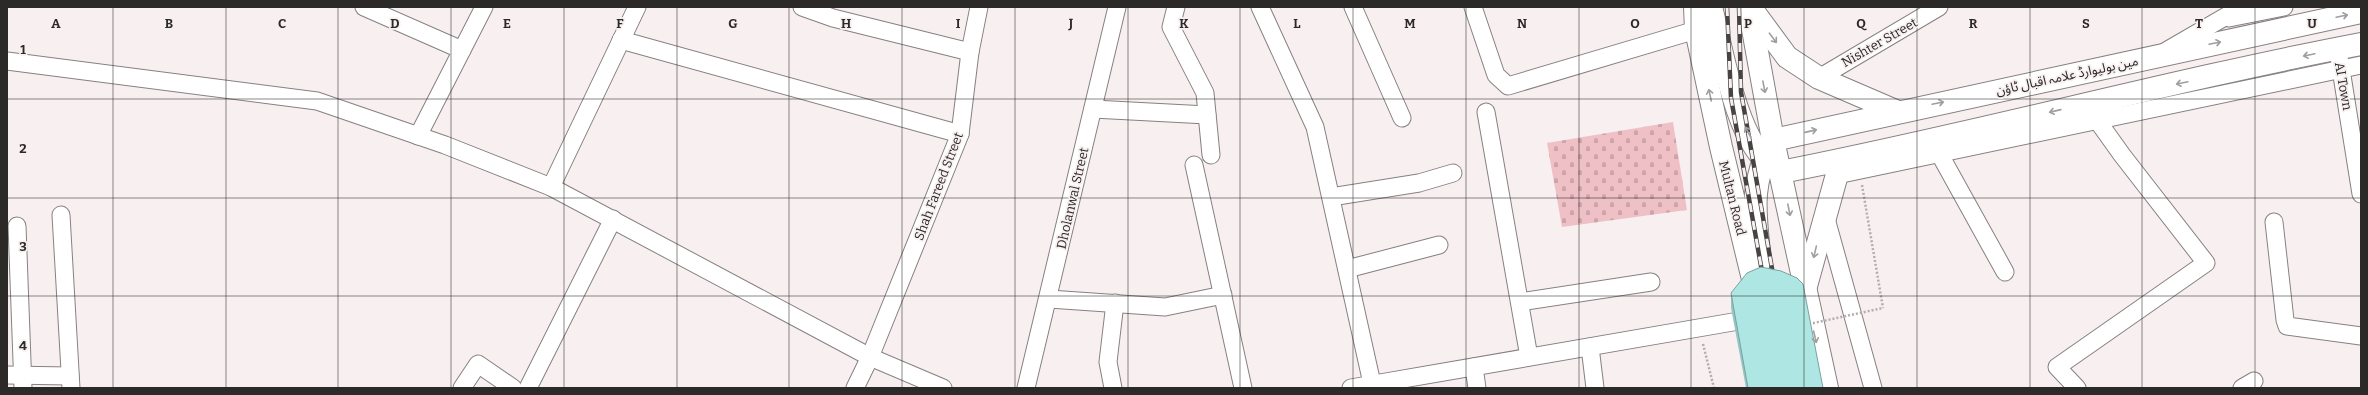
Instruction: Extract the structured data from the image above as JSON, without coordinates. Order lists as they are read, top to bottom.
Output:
{
  "streets": {
    "main road": ["مین بولیوارڈ علامہ اقبال ٹاؤن", "Multan Road"],
    "street": [
      "Nishter Street",
      "AI Town",
      "Shah Fareed Street",
      "Dholanwal Street"
    ]
  },
  "grid": {
    "columns": [
      "A",
      "B",
      "C",
      "D",
      "E",
      "F",
      "G",
      "H",
      "I",
      "J",
      "K",
      "L",
      "M",
      "N",
      "O",
      "P",
      "Q",
      "R",
      "S",
      "T",
      "U"
    ],
    "rows": [
      "1",
      "2",
      "3",
      "4"
    ]
  }
}
